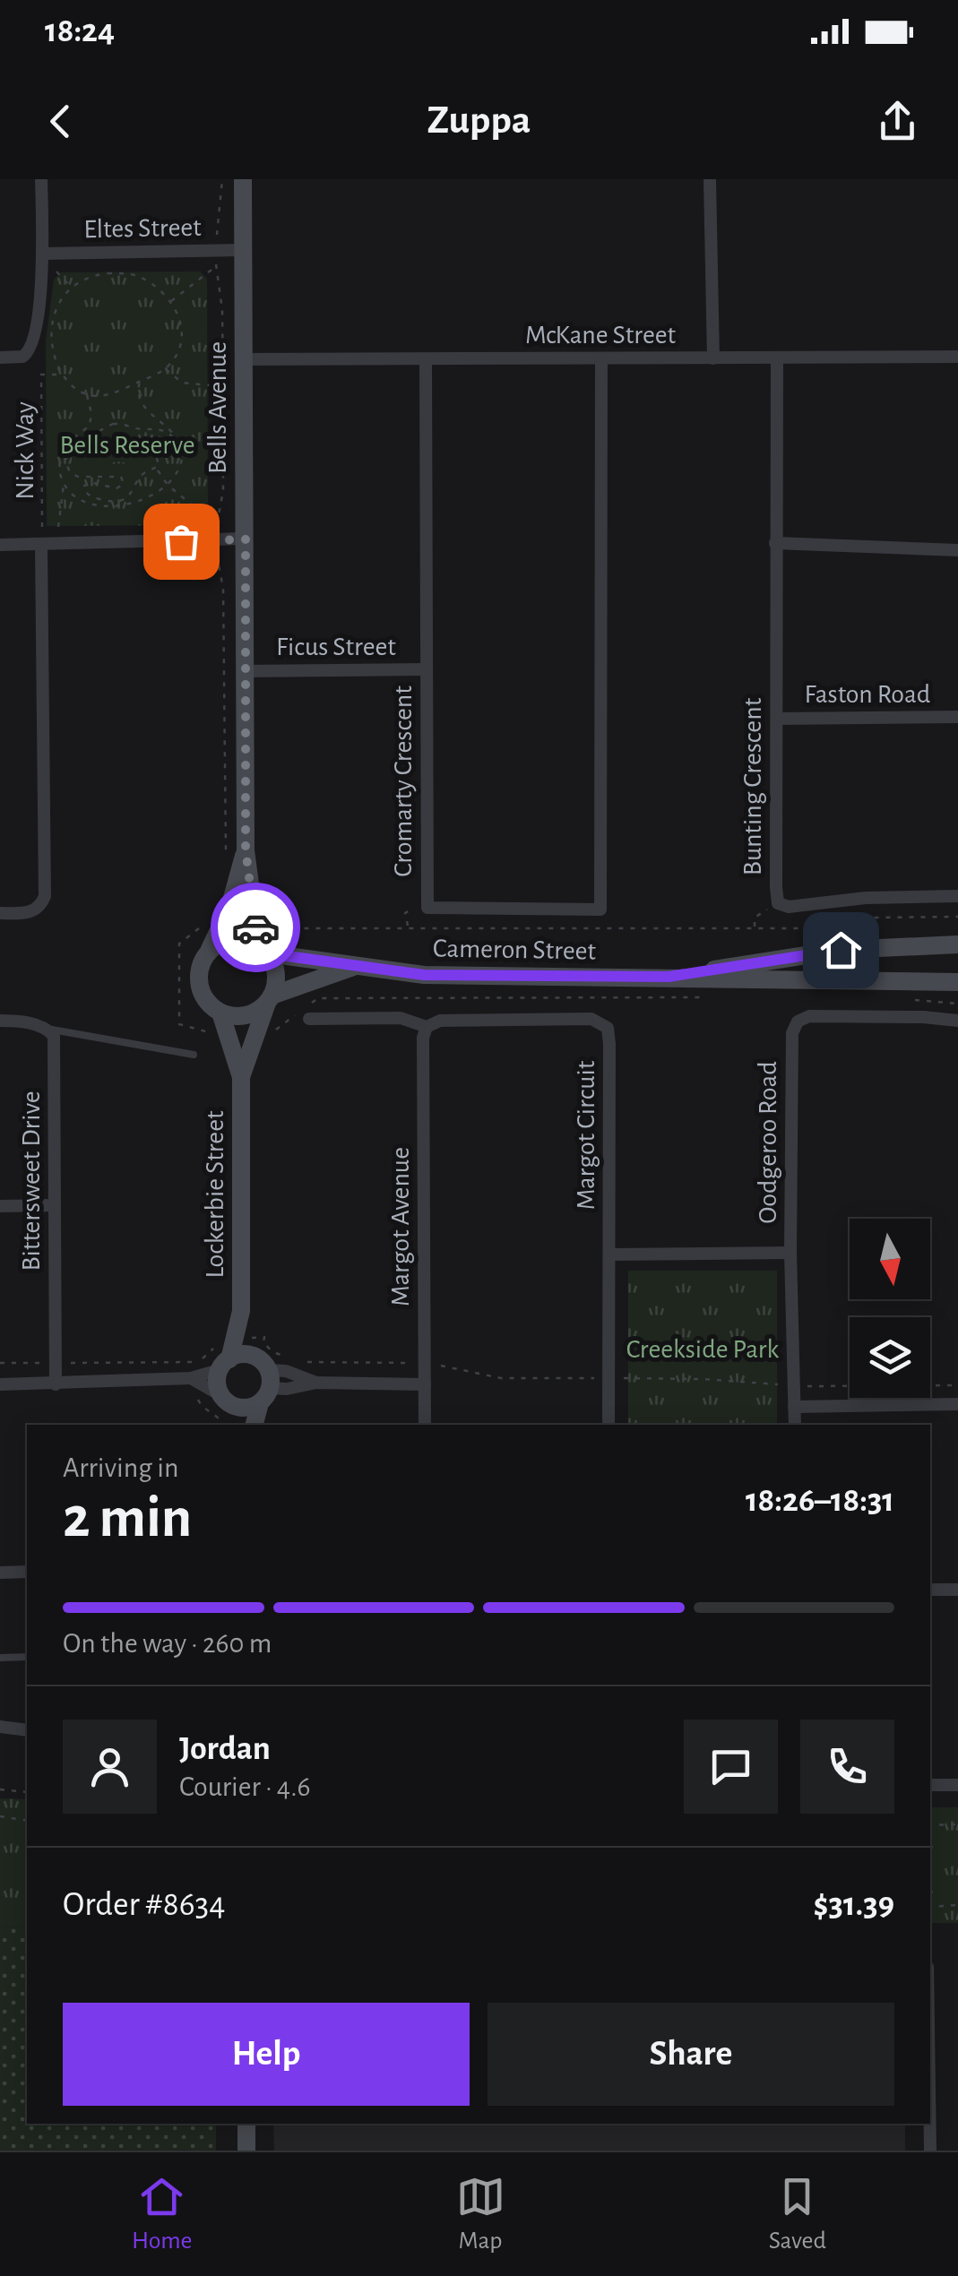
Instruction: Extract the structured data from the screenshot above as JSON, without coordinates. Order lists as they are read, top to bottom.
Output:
{
  "streets": {
    "street": [
      "Eltes Street",
      "McKane Street",
      "Bells Avenue",
      "Ficus Street",
      "Faston Road",
      "Cromarty Crescent",
      "Bunting Crescent",
      "Cameron Street",
      "Margot Circuit",
      "Oodgeroo Road",
      "Bittersweet Drive",
      "Lockerbie Street",
      "Margot Avenue"
    ],
    "path": ["Nick Way"]
  },
  "crossings": [
    ["Eltes Street", "Bells Avenue"],
    ["McKane Street", "Bells Avenue"],
    ["McKane Street", "Cromarty Crescent"],
    ["McKane Street", "Bunting Crescent"],
    ["Bells Avenue", "Ficus Street"],
    ["Ficus Street", "Cromarty Crescent"],
    ["Faston Road", "Bunting Crescent"],
    ["Margot Circuit", "Margot Avenue"]
  ],
  "parks": ["Bells Reserve", "Creekside Park"],
  "north": "bottom",
  "page": {
    "status": "18:24",
    "header": "Zuppa",
    "heading": ["2 min", "Arriving in", "18:26–18:31"],
    "panel": [
      "Jordan",
      "Courier · 4.6",
      "Order #8634",
      "$31.39"
    ],
    "bar": "On the way · 260 m",
    "buttons": ["Help", "Share"],
    "tabs": ["Home", "Map", "Saved"]
  }
}
